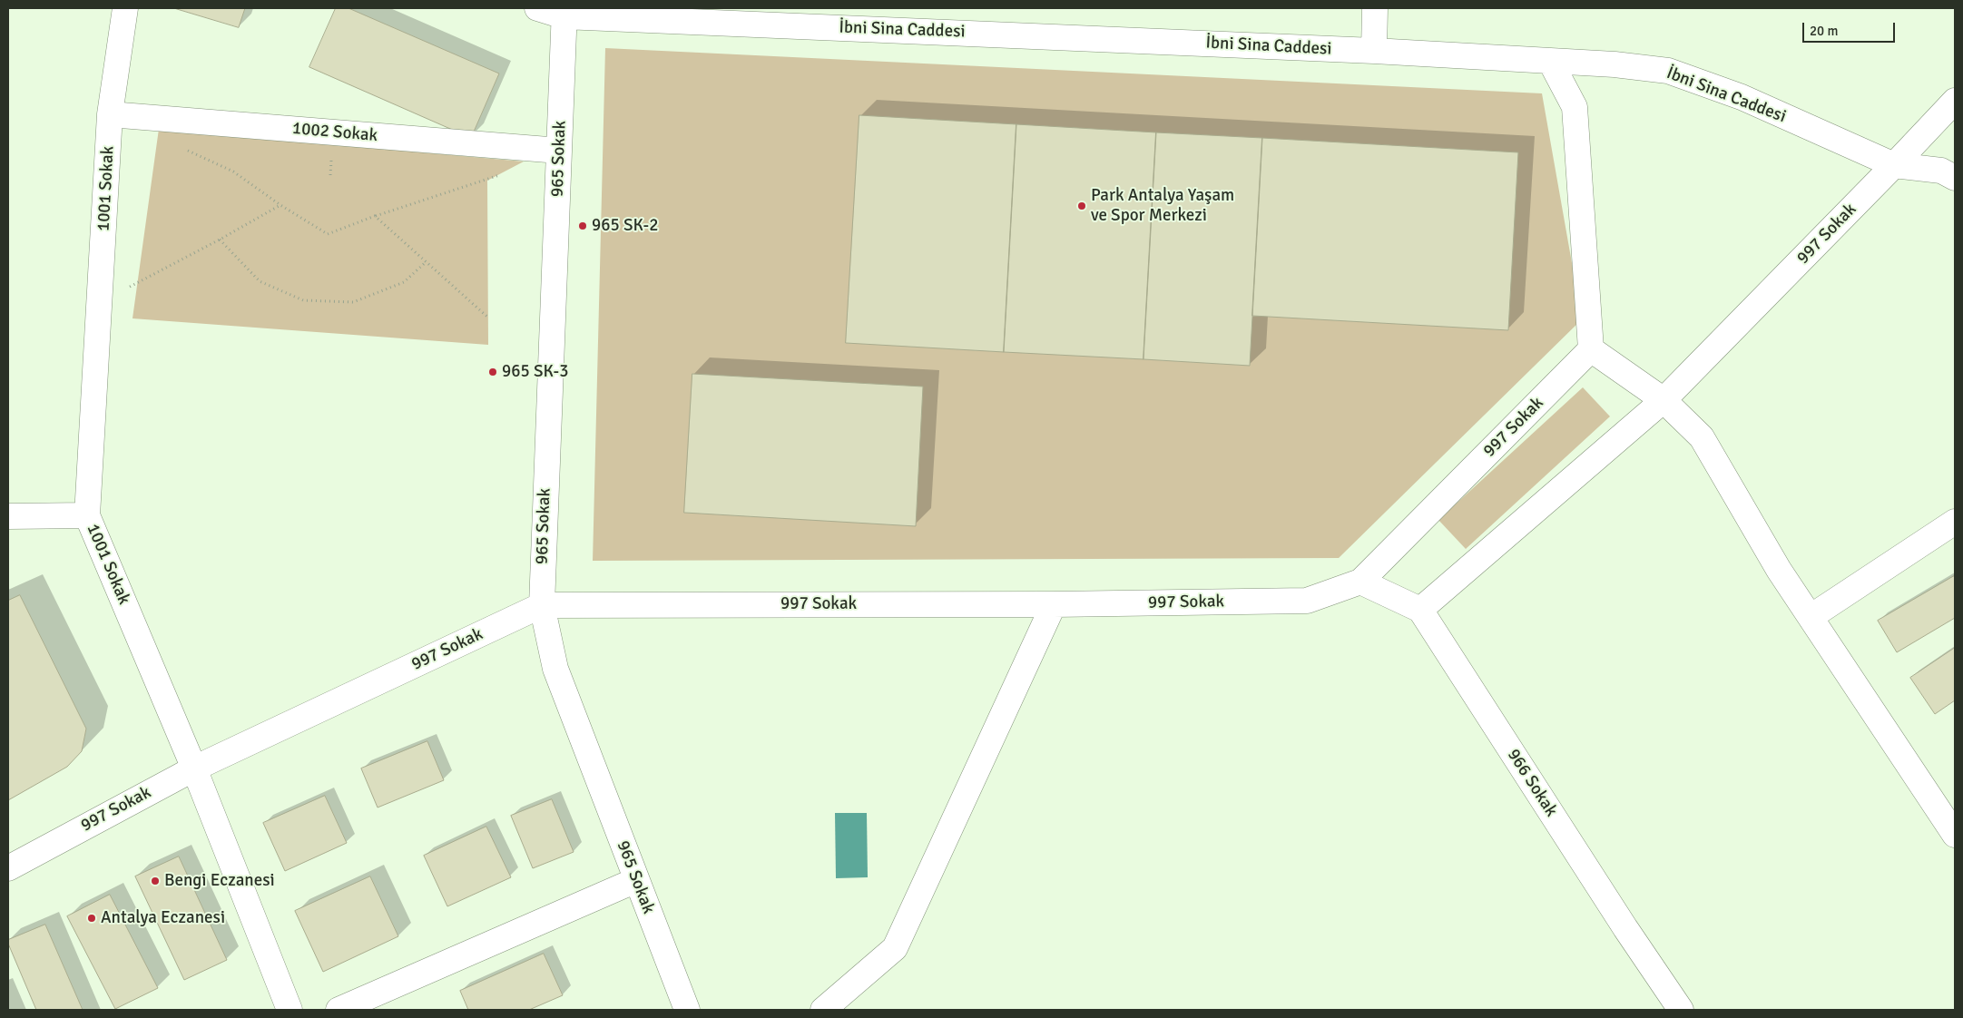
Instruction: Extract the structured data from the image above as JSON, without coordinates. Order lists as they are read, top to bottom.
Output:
{
  "streets": {
    "street": [
      "İbni Sina Caddesi",
      "1002 Sokak",
      "965 Sokak",
      "1001 Sokak",
      "997 Sokak",
      "966 Sokak"
    ]
  },
  "crossings": [
    ["İbni Sina Caddesi", "965 Sokak"],
    ["İbni Sina Caddesi", "997 Sokak"],
    ["1002 Sokak", "965 Sokak"],
    ["1002 Sokak", "1001 Sokak"],
    ["965 Sokak", "997 Sokak"],
    ["1001 Sokak", "997 Sokak"],
    ["997 Sokak", "966 Sokak"]
  ],
  "places": [
    "Park Antalya Yaşam ve Spor Merkezi",
    "965 SK-2",
    "965 SK-3",
    "Bengi Eczanesi",
    "Antalya Eczanesi"
  ],
  "scale_bar": "20 m"
}
